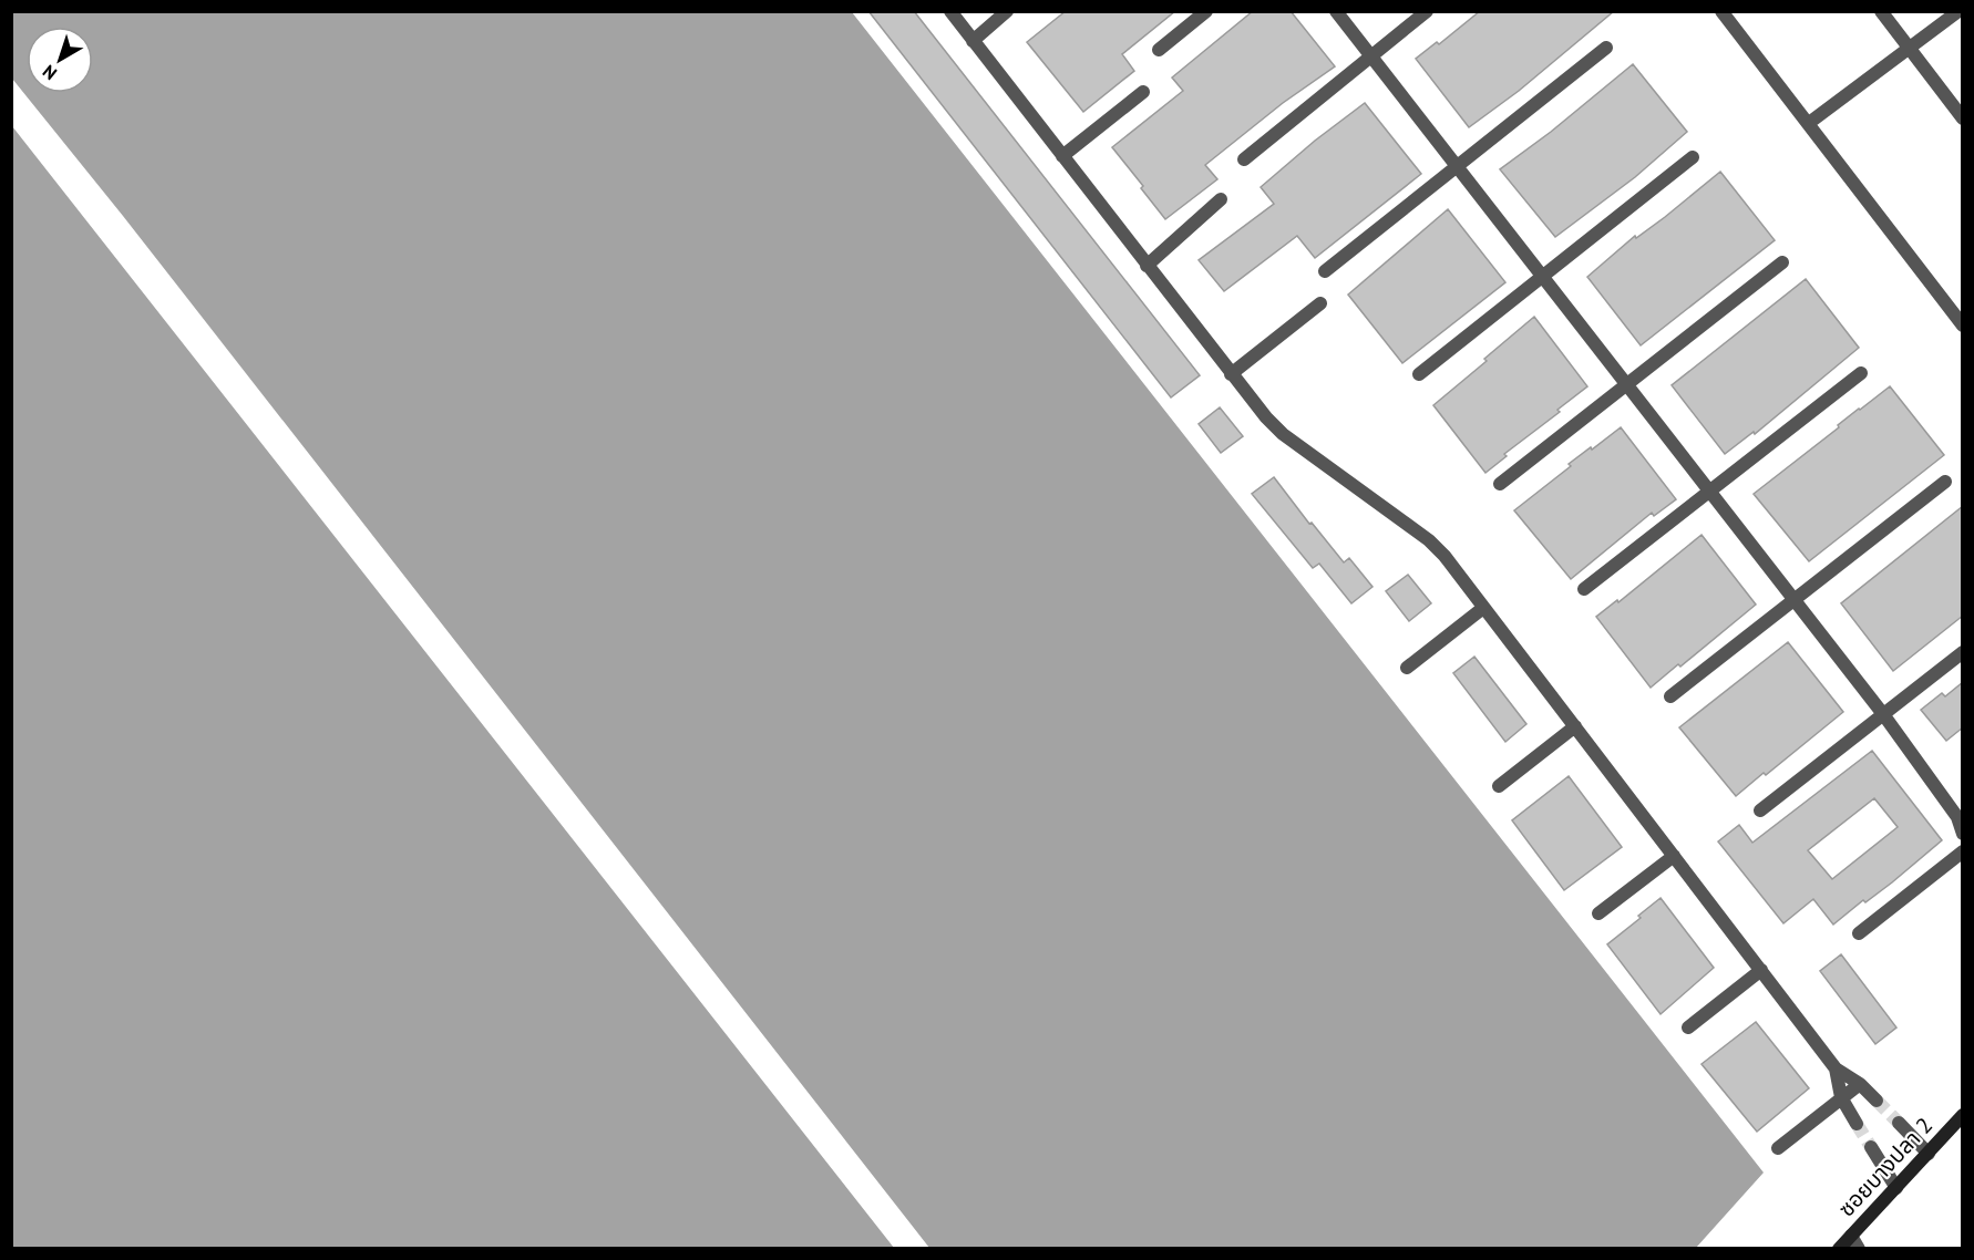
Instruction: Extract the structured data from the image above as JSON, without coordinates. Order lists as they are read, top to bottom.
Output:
{
  "streets": {
    "street": ["ซอยบางปลา 2"]
  },
  "north": "bottom left"
}
